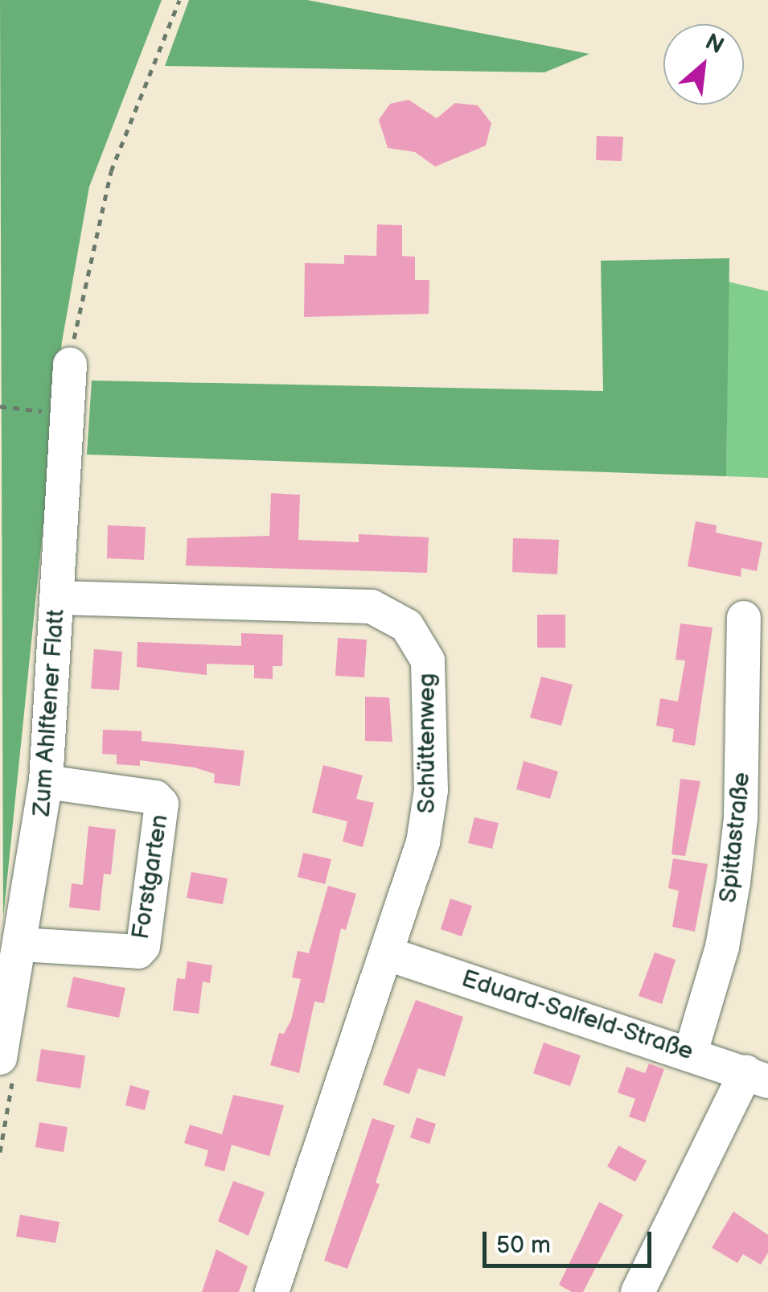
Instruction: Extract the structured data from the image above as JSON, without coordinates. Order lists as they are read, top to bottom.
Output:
{
  "streets": {
    "street": [
      "Zum Ahlftener Flatt",
      "Schüttenweg",
      "Spittastraße",
      "Forstgarten",
      "Eduard-Salfeld-Straße"
    ]
  },
  "crossings": [
    ["Zum Ahlftener Flatt", "Schüttenweg"],
    ["Zum Ahlftener Flatt", "Forstgarten"],
    ["Schüttenweg", "Eduard-Salfeld-Straße"],
    ["Spittastraße", "Eduard-Salfeld-Straße"]
  ],
  "scale_bar": "50 m",
  "north": "top right"
}
